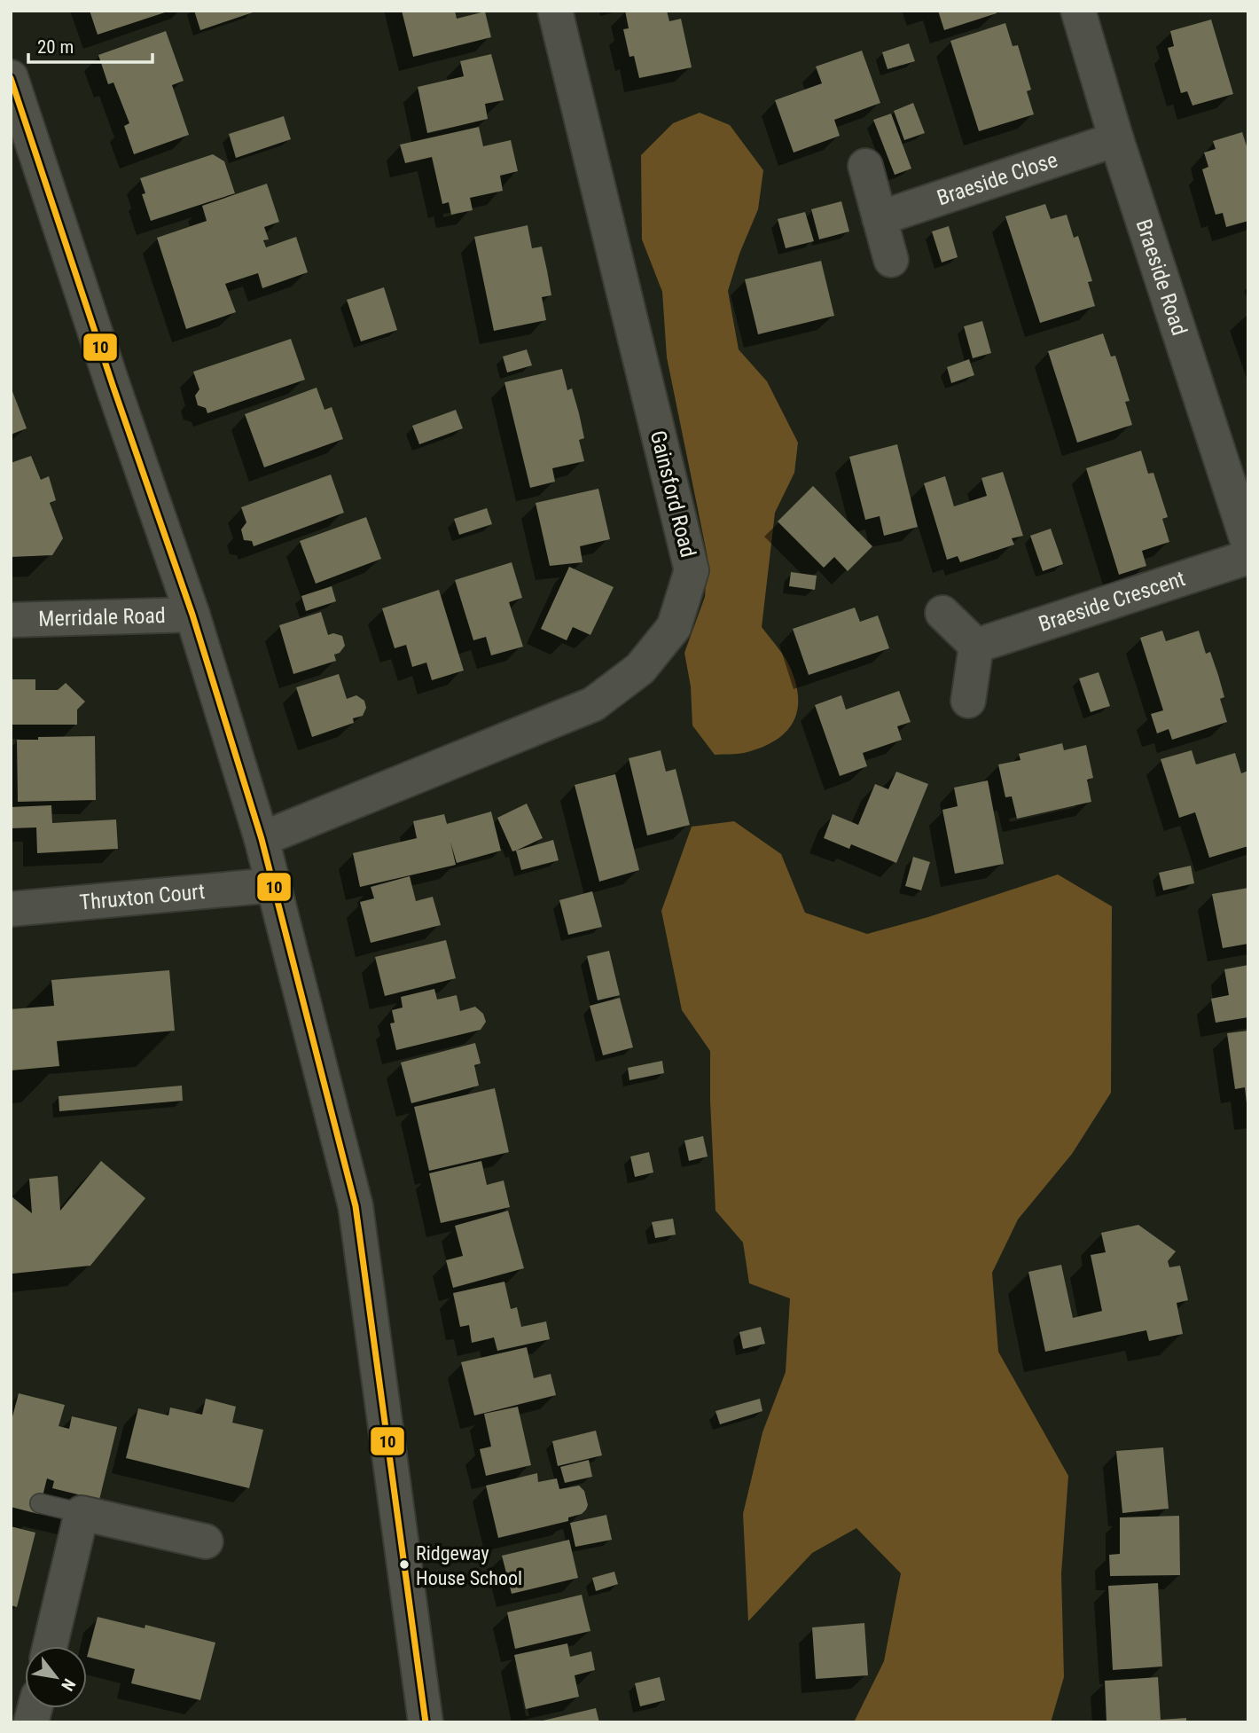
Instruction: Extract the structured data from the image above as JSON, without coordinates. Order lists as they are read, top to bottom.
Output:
{
  "streets": {
    "street": [
      "Braeside Close",
      "Braeside Road",
      "Gainsford Road",
      "Braeside Crescent",
      "Merridale Road",
      "Thruxton Court"
    ]
  },
  "crossings": [
    ["Braeside Close", "Braeside Road"]
  ],
  "places": ["Ridgeway House School"],
  "lines": ["transit line 10"],
  "scale_bar": "20 m",
  "north": "bottom right"
}
